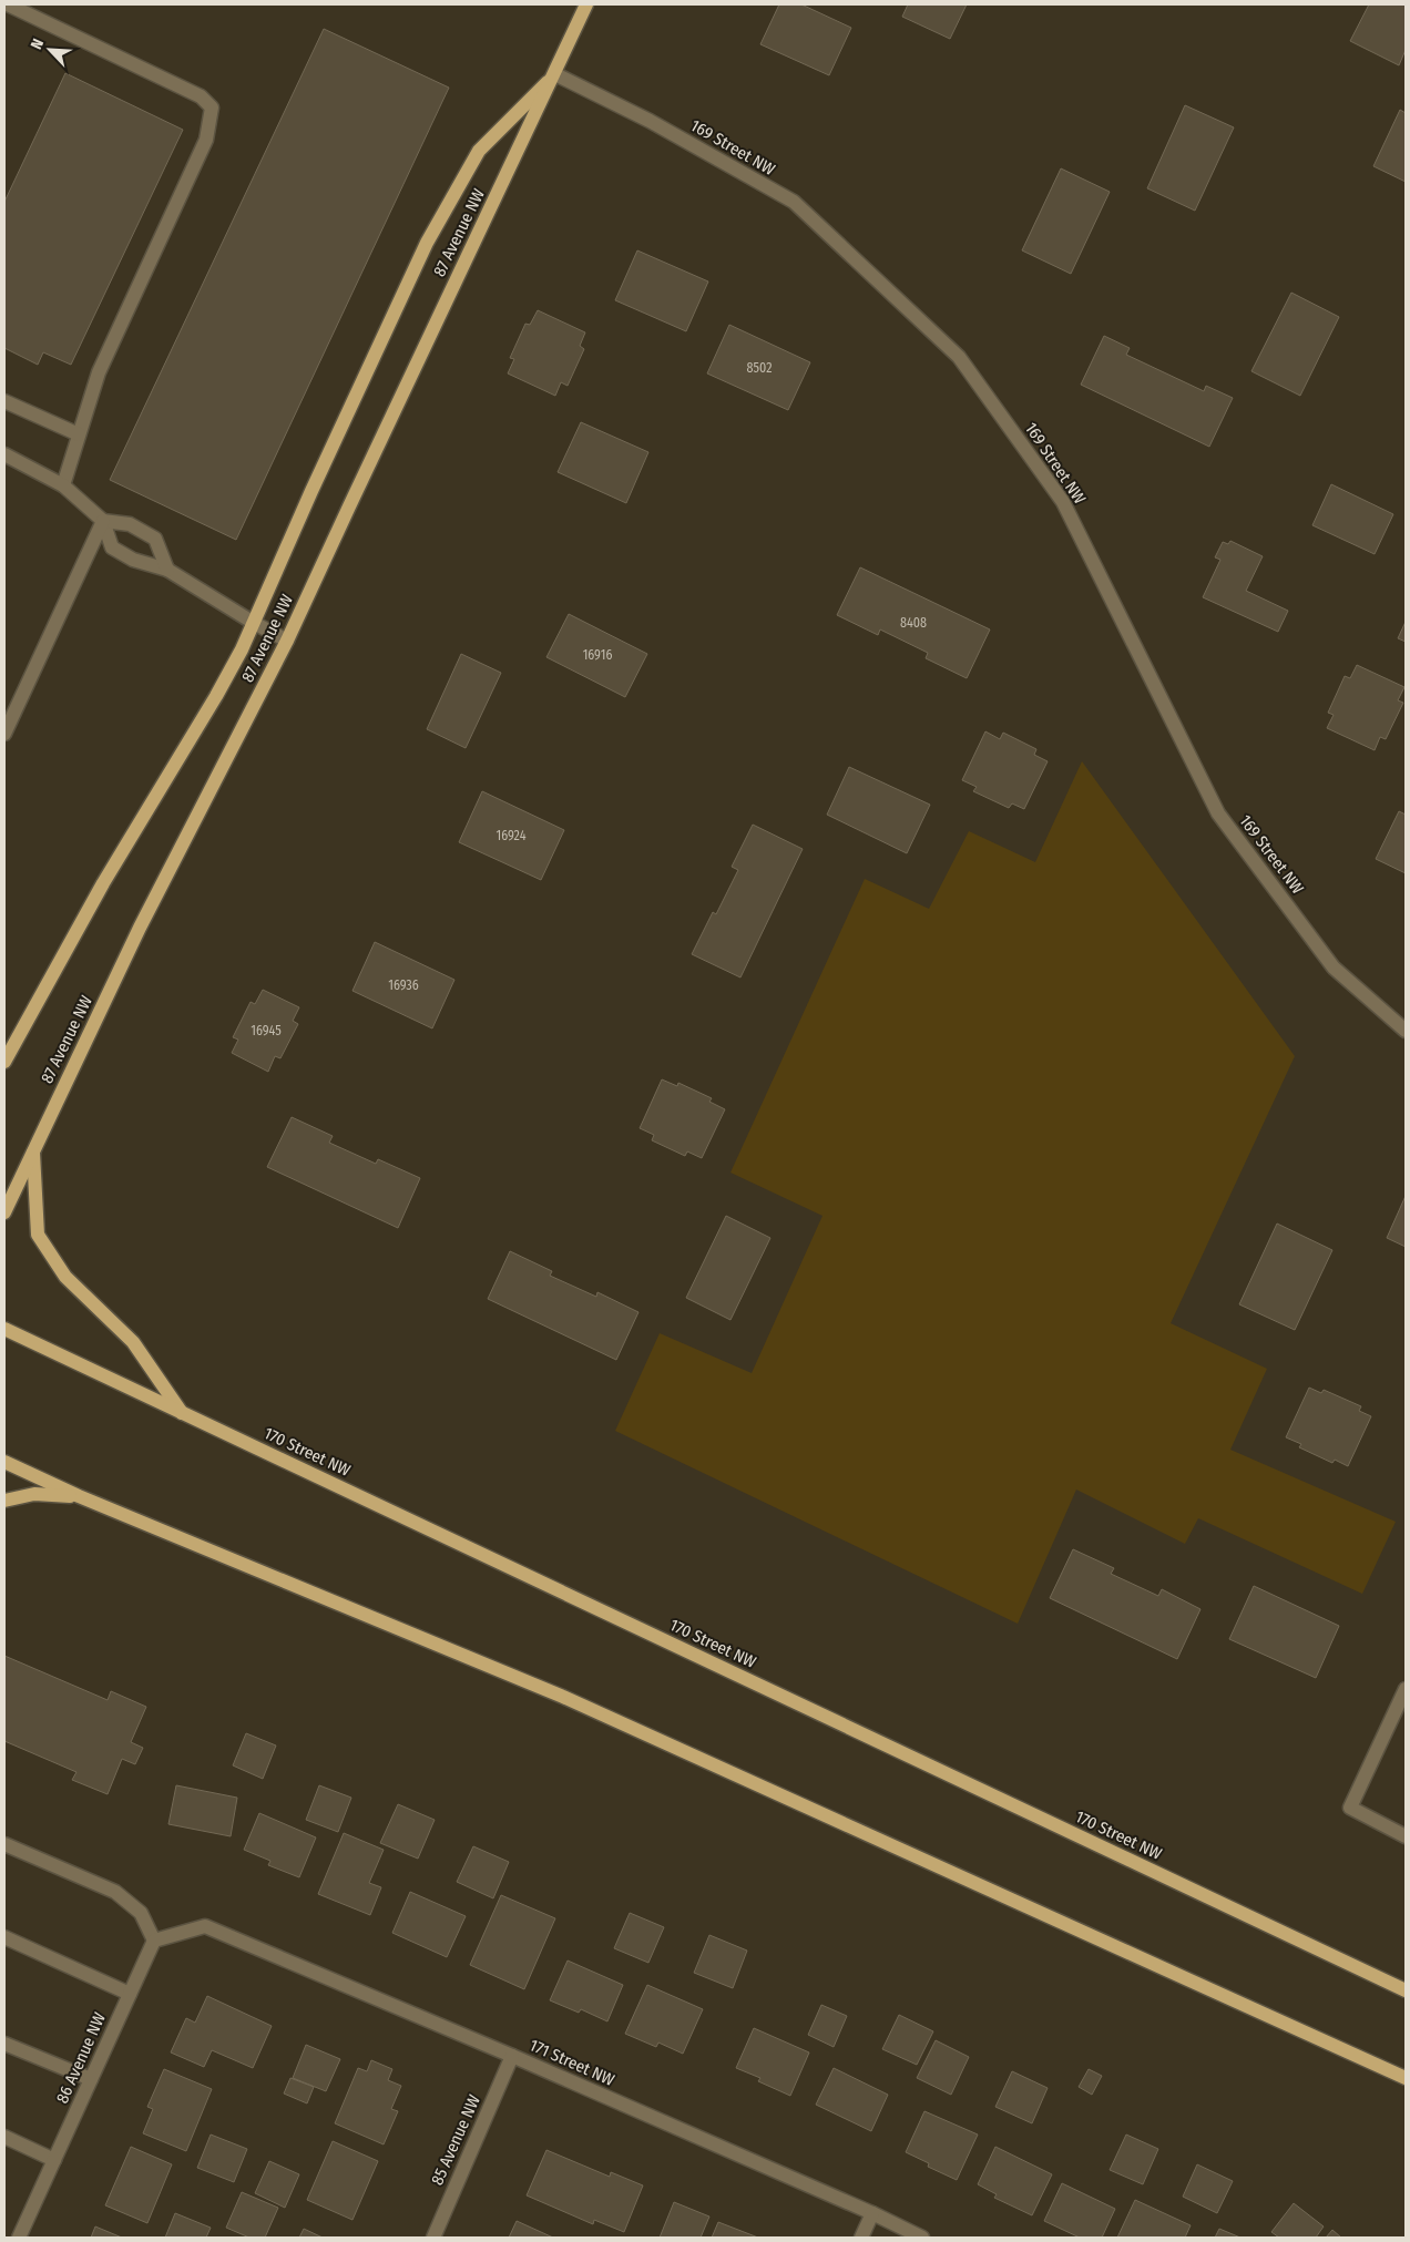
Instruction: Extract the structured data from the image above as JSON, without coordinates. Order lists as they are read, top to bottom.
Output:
{
  "streets": {
    "main road": ["87 Avenue NW", "170 Street NW"],
    "street": [
      "169 Street NW",
      "86 Avenue NW",
      "171 Street NW",
      "85 Avenue NW"
    ]
  },
  "crossings": [
    ["169 Street NW", "87 Avenue NW"],
    ["86 Avenue NW", "171 Street NW"],
    ["171 Street NW", "85 Avenue NW"]
  ],
  "house_numbers": [
    "8502",
    "8408",
    "16916",
    "16924",
    "16936",
    "16945"
  ],
  "north": "top left"
}
